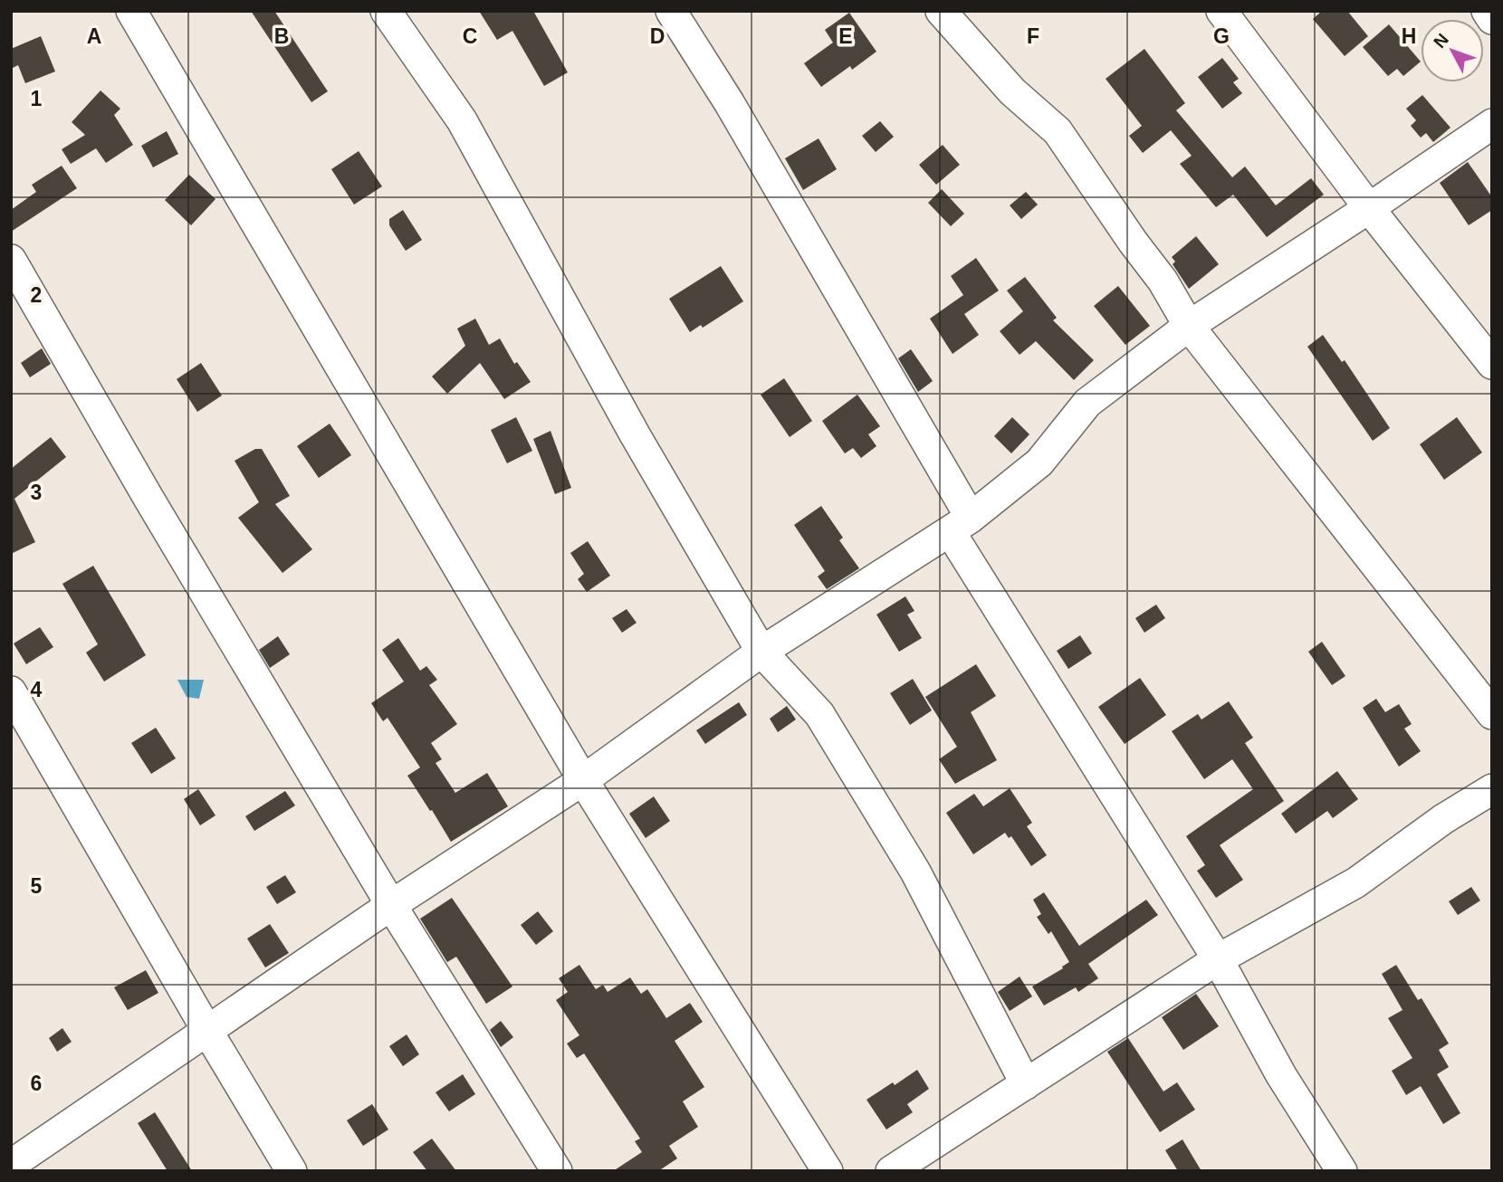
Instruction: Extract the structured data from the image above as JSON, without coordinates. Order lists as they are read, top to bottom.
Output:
{
  "north": "top left",
  "grid": {
    "columns": [
      "A",
      "B",
      "C",
      "D",
      "E",
      "F",
      "G",
      "H"
    ],
    "rows": [
      "1",
      "2",
      "3",
      "4",
      "5",
      "6"
    ]
  }
}
